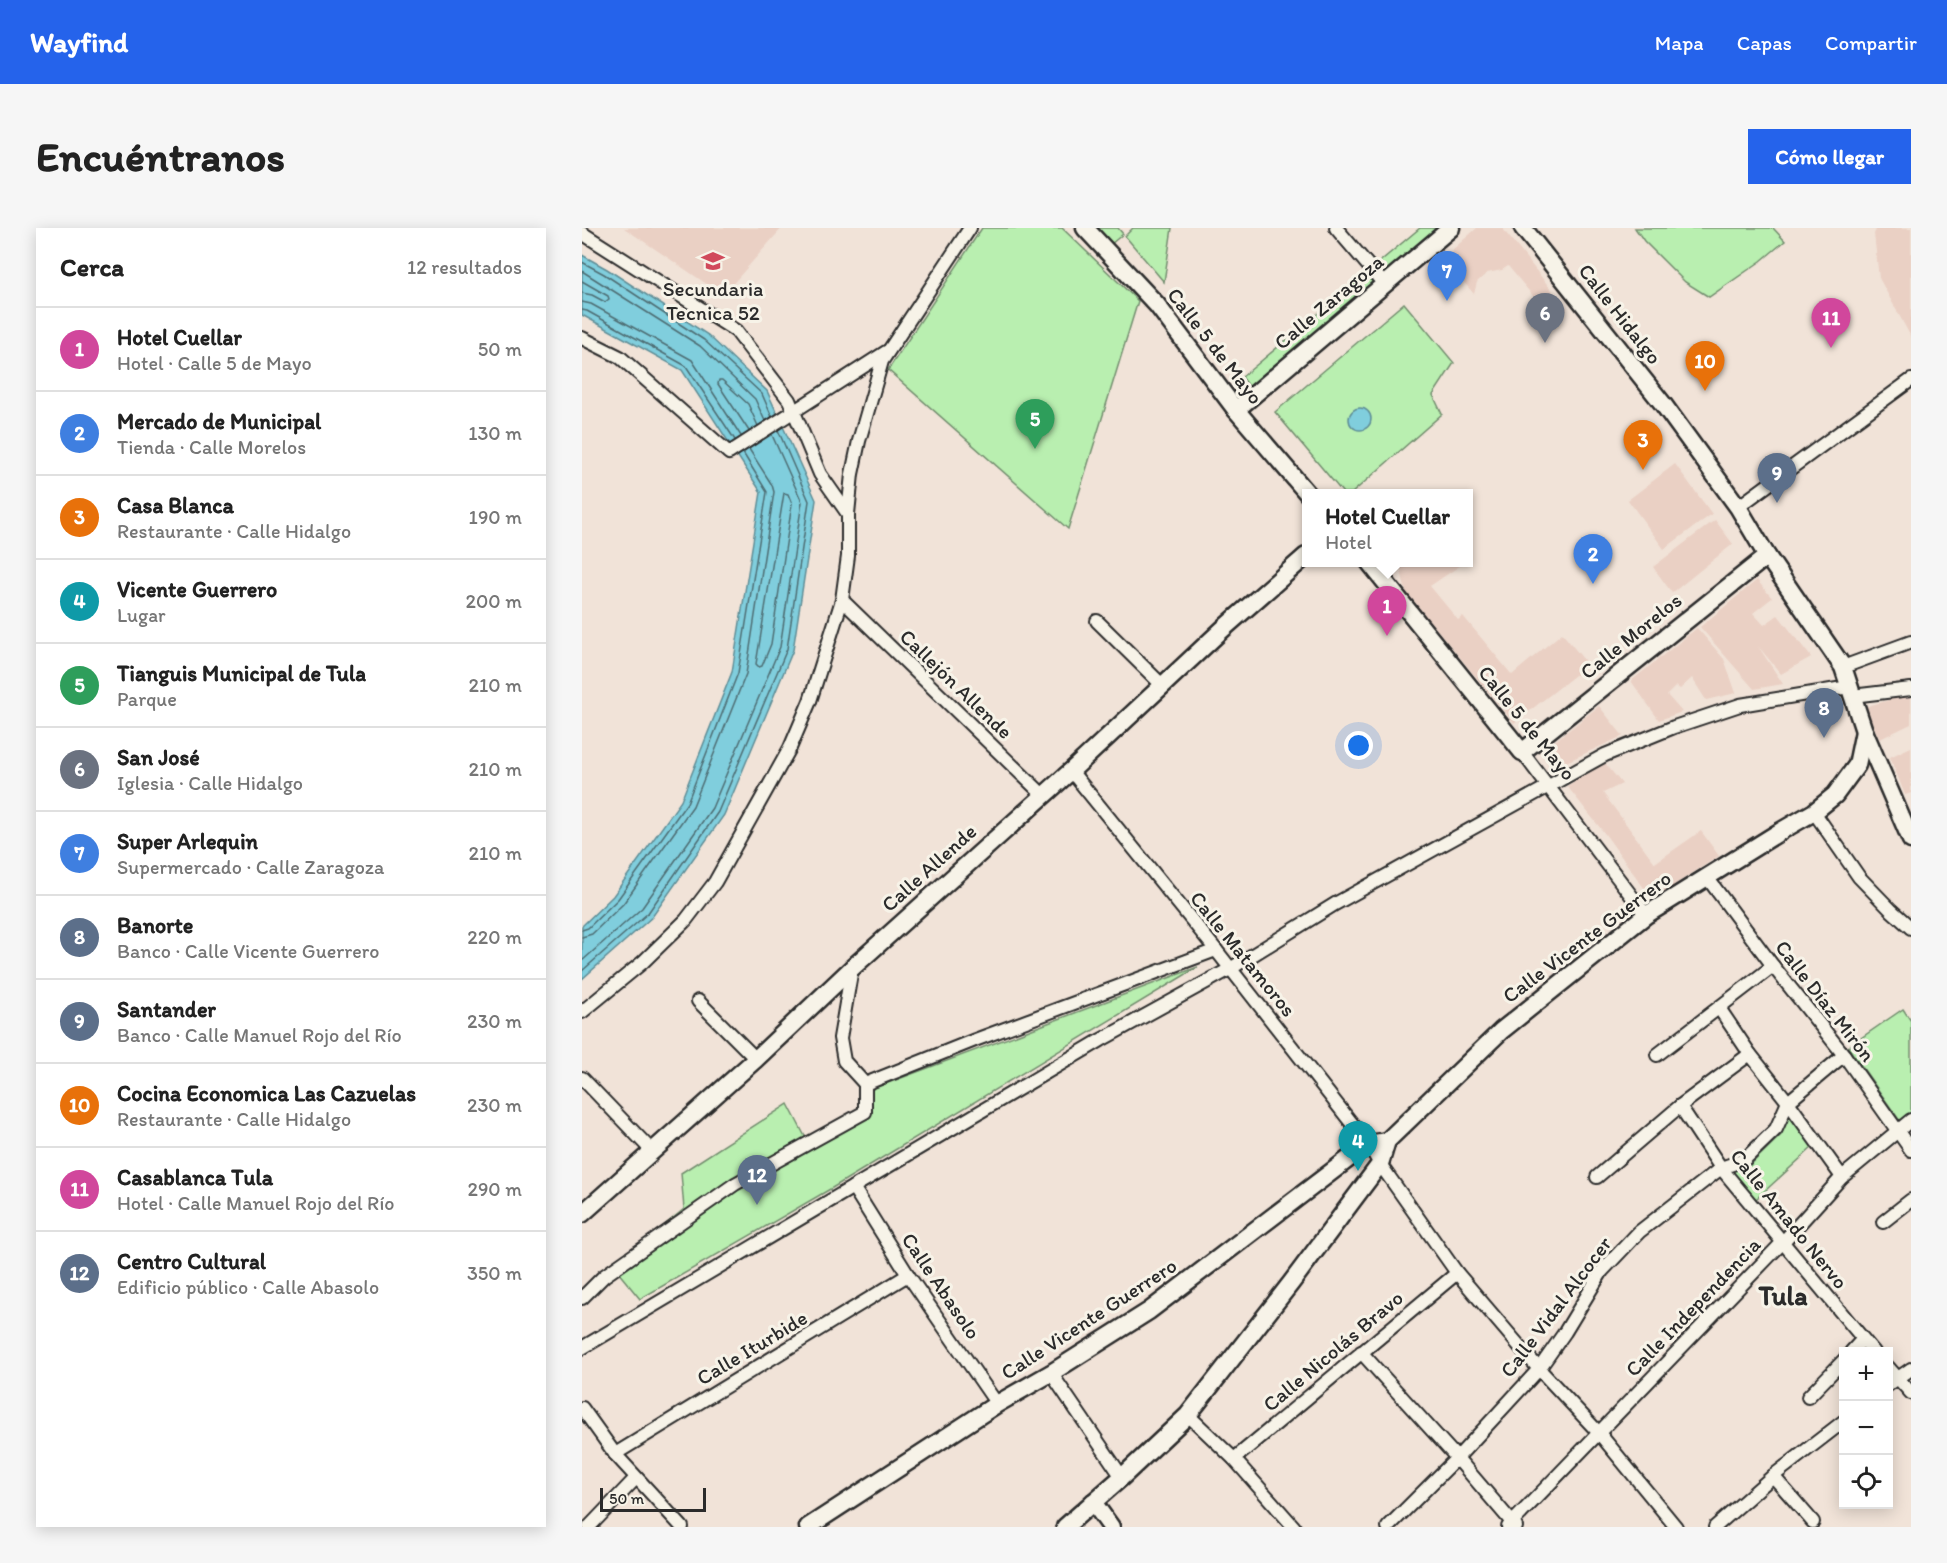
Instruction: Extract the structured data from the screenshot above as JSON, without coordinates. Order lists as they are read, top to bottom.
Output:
{
  "streets": {
    "main road": [
      "Calle Zaragoza",
      "Calle Hidalgo",
      "Calle 5 de Mayo",
      "Calle Morelos",
      "Calle Allende",
      "Calle Vicente Guerrero"
    ],
    "street": [
      "Callejón Allende",
      "Calle Matamoros",
      "Calle Díaz Mirón",
      "Calle Amado Nervo",
      "Calle Abasolo",
      "Calle Vidal Alcocer",
      "Calle Independencia",
      "Calle Iturbide",
      "Calle Nicolás Bravo"
    ]
  },
  "crossings": [
    ["Calle Zaragoza", "Calle 5 de Mayo"],
    ["Calle Hidalgo", "Calle Morelos"],
    ["Calle Hidalgo", "Calle Vicente Guerrero"],
    ["Calle 5 de Mayo", "Calle Morelos"],
    ["Calle 5 de Mayo", "Calle Vicente Guerrero"],
    ["Callejón Allende", "Calle Allende"],
    ["Calle Allende", "Calle Matamoros"],
    ["Calle Vicente Guerrero", "Calle Matamoros"],
    ["Calle Vicente Guerrero", "Calle Díaz Mirón"],
    ["Calle Vicente Guerrero", "Calle Abasolo"],
    ["Calle Matamoros", "Calle Vidal Alcocer"],
    ["Calle Matamoros", "Calle Independencia"],
    ["Calle Matamoros", "Calle Nicolás Bravo"],
    ["Calle Díaz Mirón", "Calle Vidal Alcocer"],
    ["Calle Díaz Mirón", "Calle Independencia"],
    ["Calle Amado Nervo", "Calle Vidal Alcocer"],
    ["Calle Amado Nervo", "Calle Independencia"],
    ["Calle Abasolo", "Calle Iturbide"]
  ],
  "districts": ["Tula"],
  "places": {
    "school or university": ["Secundaria Tecnica 52"]
  },
  "scale_bar": "50 m",
  "page": {
    "header": "Wayfind",
    "nav": ["Mapa", "Capas", "Compartir"],
    "buttons": "Cómo llegar",
    "title": "Encuéntranos",
    "heading": ["Cerca", "12 resultados"],
    "pins": [
      "7",
      "6",
      "11",
      "10",
      "5",
      "3",
      "9",
      "2",
      "1",
      "8",
      "4",
      "12"
    ],
    "list": [
      {
        "mark": "1",
        "name": "Hotel Cuellar",
        "note": "Hotel · Calle 5 de Mayo",
        "value": "50 m"
      },
      {
        "mark": "2",
        "name": "Mercado de Municipal",
        "note": "Tienda · Calle Morelos",
        "value": "130 m"
      },
      {
        "mark": "3",
        "name": "Casa Blanca",
        "note": "Restaurante · Calle Hidalgo",
        "value": "190 m"
      },
      {
        "mark": "4",
        "name": "Vicente Guerrero",
        "note": "Lugar",
        "value": "200 m"
      },
      {
        "mark": "5",
        "name": "Tianguis Municipal de Tula",
        "note": "Parque",
        "value": "210 m"
      },
      {
        "mark": "6",
        "name": "San José",
        "note": "Iglesia · Calle Hidalgo",
        "value": "210 m"
      },
      {
        "mark": "7",
        "name": "Super Arlequin",
        "note": "Supermercado · Calle Zaragoza",
        "value": "210 m"
      },
      {
        "mark": "8",
        "name": "Banorte",
        "note": "Banco · Calle Vicente Guerrero",
        "value": "220 m"
      },
      {
        "mark": "9",
        "name": "Santander",
        "note": "Banco · Calle Manuel Rojo del Río",
        "value": "230 m"
      },
      {
        "mark": "10",
        "name": "Cocina Economica Las Cazuelas",
        "note": "Restaurante · Calle Hidalgo",
        "value": "230 m"
      },
      {
        "mark": "11",
        "name": "Casablanca Tula",
        "note": "Hotel · Calle Manuel Rojo del Río",
        "value": "290 m"
      },
      {
        "mark": "12",
        "name": "Centro Cultural",
        "note": "Edificio público · Calle Abasolo",
        "value": "350 m"
      }
    ],
    "popup": ["Hotel Cuellar", "Hotel"],
    "map_buttons": ["+", "−"],
    "scale": "50 m"
  }
}
